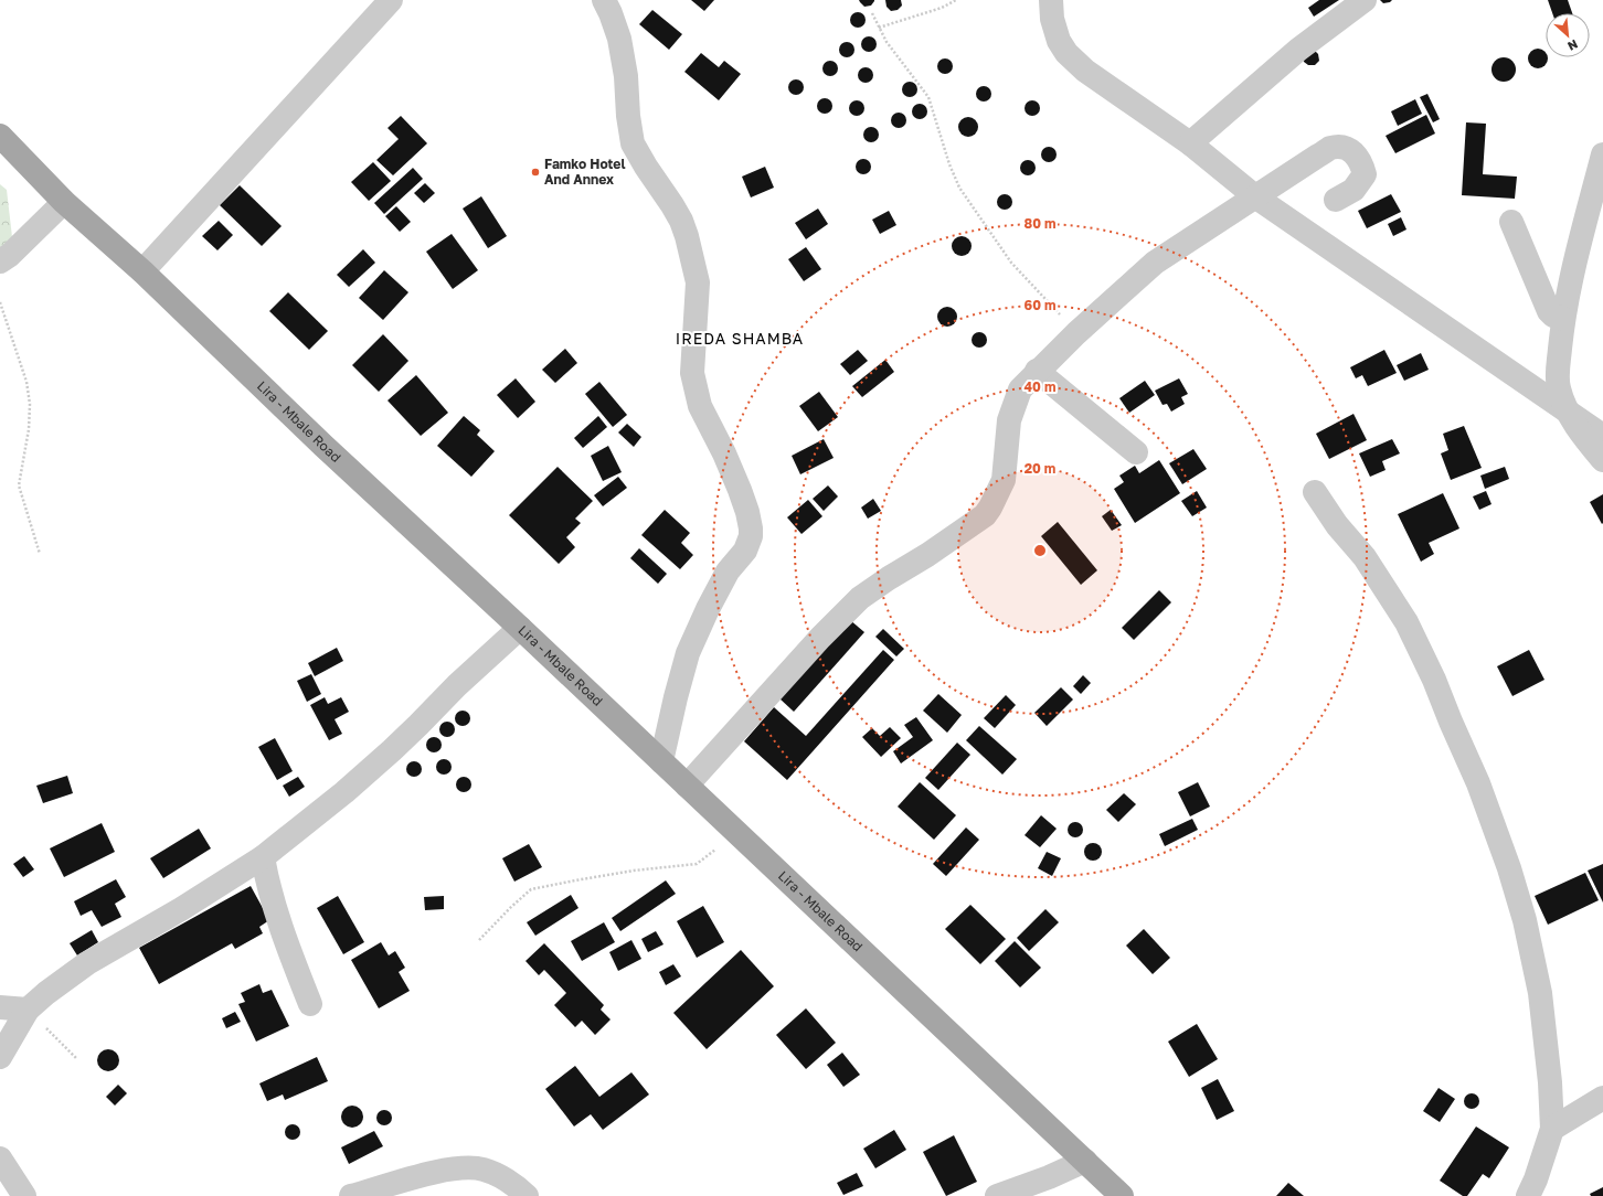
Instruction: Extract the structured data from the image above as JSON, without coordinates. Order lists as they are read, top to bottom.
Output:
{
  "streets": {
    "main road": ["Lira - Mbale Road"]
  },
  "districts": ["IREDA SHAMBA"],
  "places": ["Famko Hotel And Annex"],
  "north": "bottom right",
  "rings": [
    "80 m",
    "60 m",
    "40 m",
    "20 m"
  ]
}
